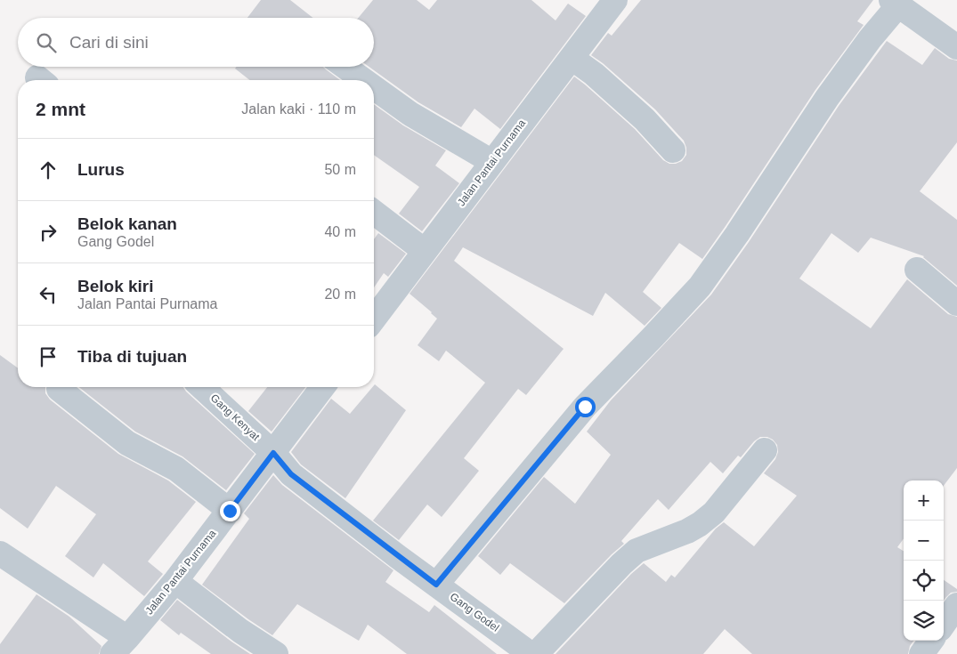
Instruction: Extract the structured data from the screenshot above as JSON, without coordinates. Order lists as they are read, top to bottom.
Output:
{
  "streets": {
    "street": ["Jalan Pantai Purnama", "Gang Kenyat", "Gang Godel"]
  },
  "crossings": [
    ["Jalan Pantai Purnama", "Gang Kenyat"],
    ["Jalan Pantai Purnama", "Gang Godel"],
    ["Gang Kenyat", "Gang Godel"]
  ],
  "page": {
    "search": "Cari di sini",
    "heading": ["2 mnt", "Jalan kaki · 110 m"],
    "list": [
      ["Lurus", "50 m"],
      ["Belok kanan", "Gang Godel", "40 m"],
      ["Belok kiri", "Jalan Pantai Purnama", "20 m"],
      "Tiba di tujuan"
    ],
    "map_buttons": ["+", "−"]
  }
}
